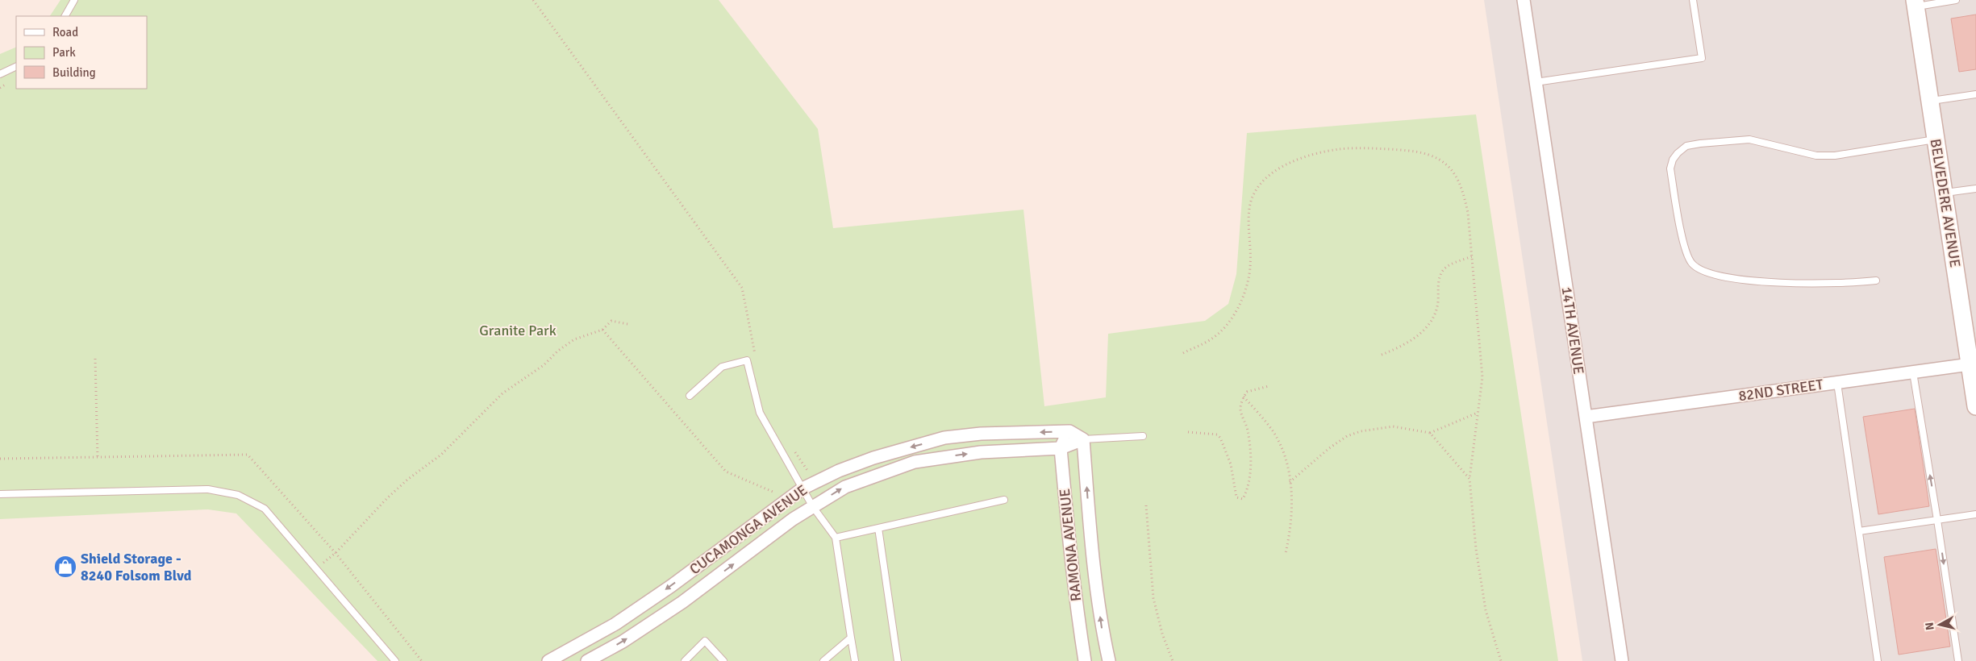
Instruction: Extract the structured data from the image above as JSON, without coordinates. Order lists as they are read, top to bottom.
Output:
{
  "streets": {
    "street": [
      "BELVEDERE AVENUE",
      "14TH AVENUE",
      "82ND STREET",
      "CUCAMONGA AVENUE",
      "RAMONA AVENUE"
    ]
  },
  "crossings": [
    ["BELVEDERE AVENUE", "82ND STREET"],
    ["14TH AVENUE", "82ND STREET"],
    ["CUCAMONGA AVENUE", "RAMONA AVENUE"]
  ],
  "parks": ["Granite Park"],
  "places": {
    "shop": ["Shield Storage - 8240 Folsom Blvd"]
  },
  "legend": ["Road", "Park", "Building"],
  "north": "left"
}
